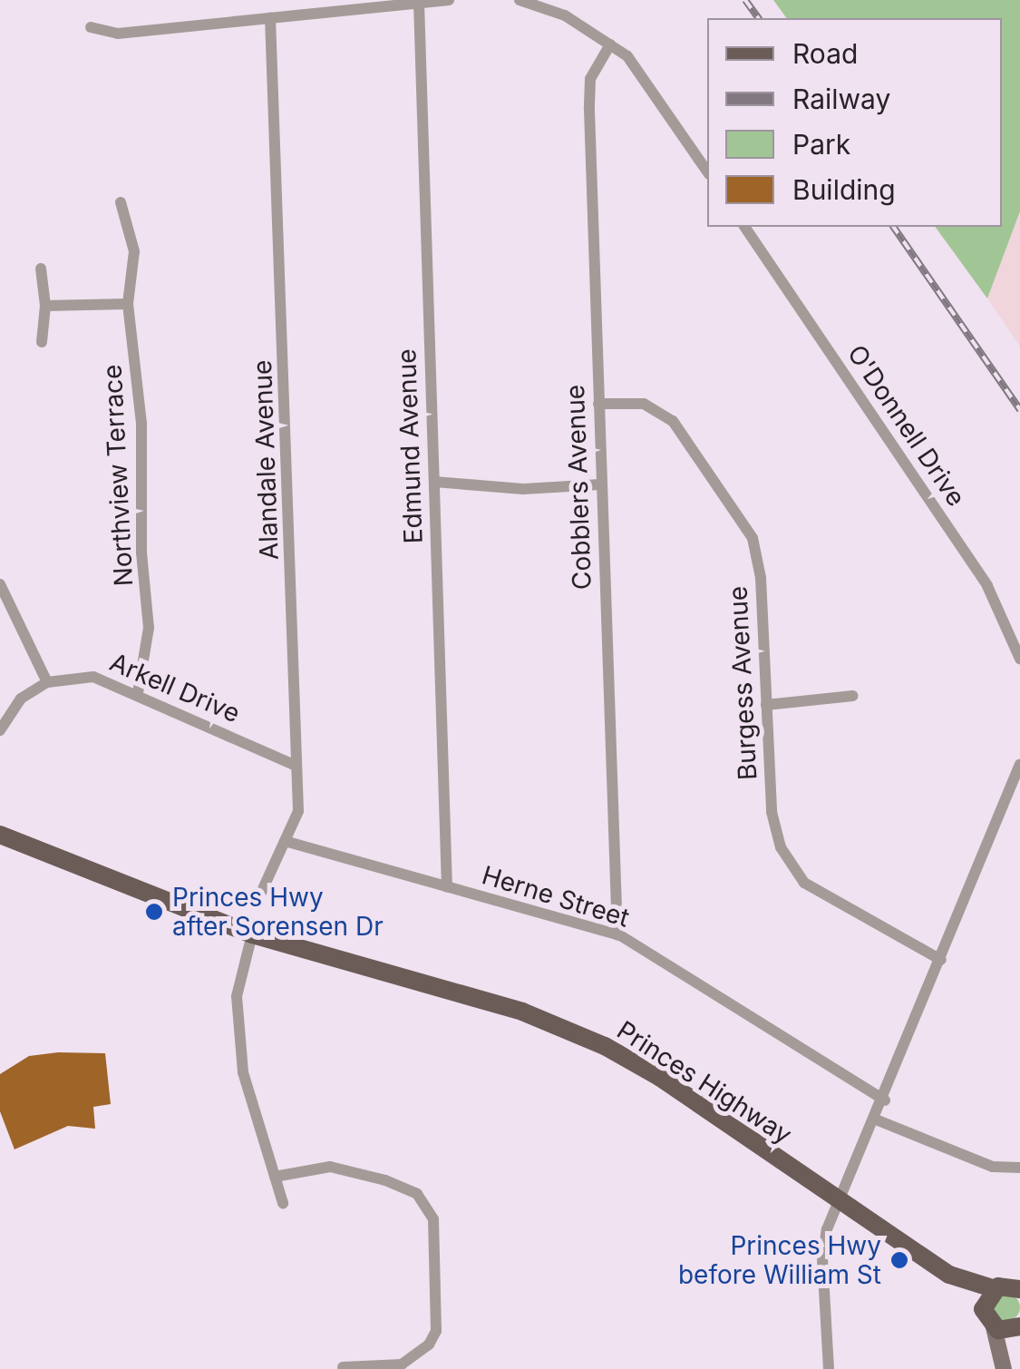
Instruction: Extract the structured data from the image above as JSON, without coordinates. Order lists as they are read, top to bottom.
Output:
{
  "streets": {
    "main road": ["Princes Highway"],
    "street": [
      "O'Donnell Drive",
      "Edmund Avenue",
      "Alandale Avenue",
      "Northview Terrace",
      "Cobblers Avenue",
      "Burgess Avenue",
      "Arkell Drive",
      "Herne Street"
    ]
  },
  "crossings": [
    ["Edmund Avenue", "Herne Street"],
    ["Alandale Avenue", "Arkell Drive"],
    ["Alandale Avenue", "Herne Street"],
    ["Northview Terrace", "Arkell Drive"],
    ["Cobblers Avenue", "Burgess Avenue"],
    ["Cobblers Avenue", "Herne Street"]
  ],
  "places": ["Princes Hwy after Sorensen Dr", "Princes Hwy before William St"],
  "legend": [
    "Road",
    "Railway",
    "Park",
    "Building"
  ]
}
